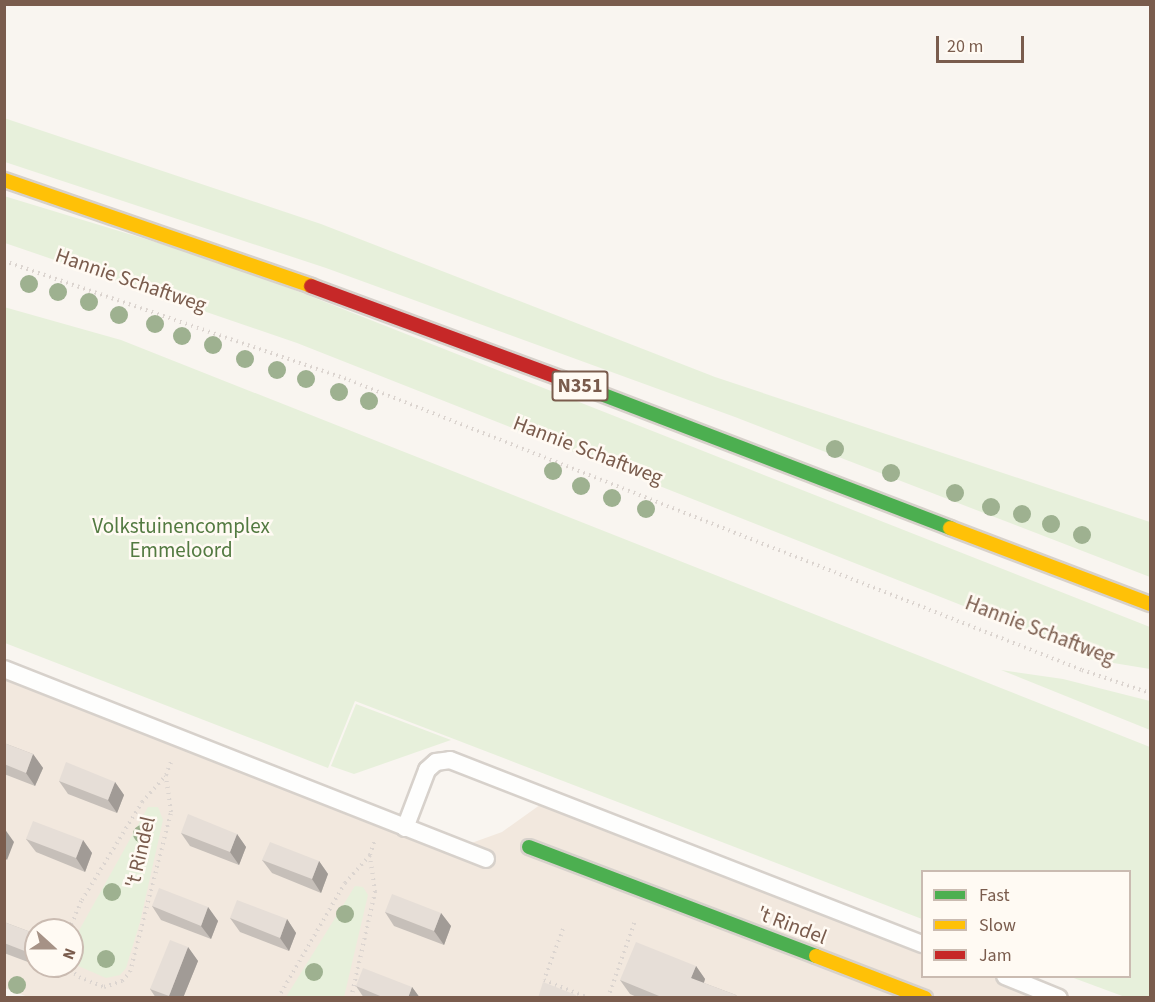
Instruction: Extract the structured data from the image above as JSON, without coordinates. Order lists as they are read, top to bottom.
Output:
{
  "streets": {
    "main road": ["N351", "'t Rindel"],
    "path": ["Hannie Schaftweg"]
  },
  "parks": ["Volkstuinencomplex Emmeloord"],
  "legend": ["Fast", "Slow", "Jam"],
  "scale_bar": "20 m",
  "north": "right"
}
